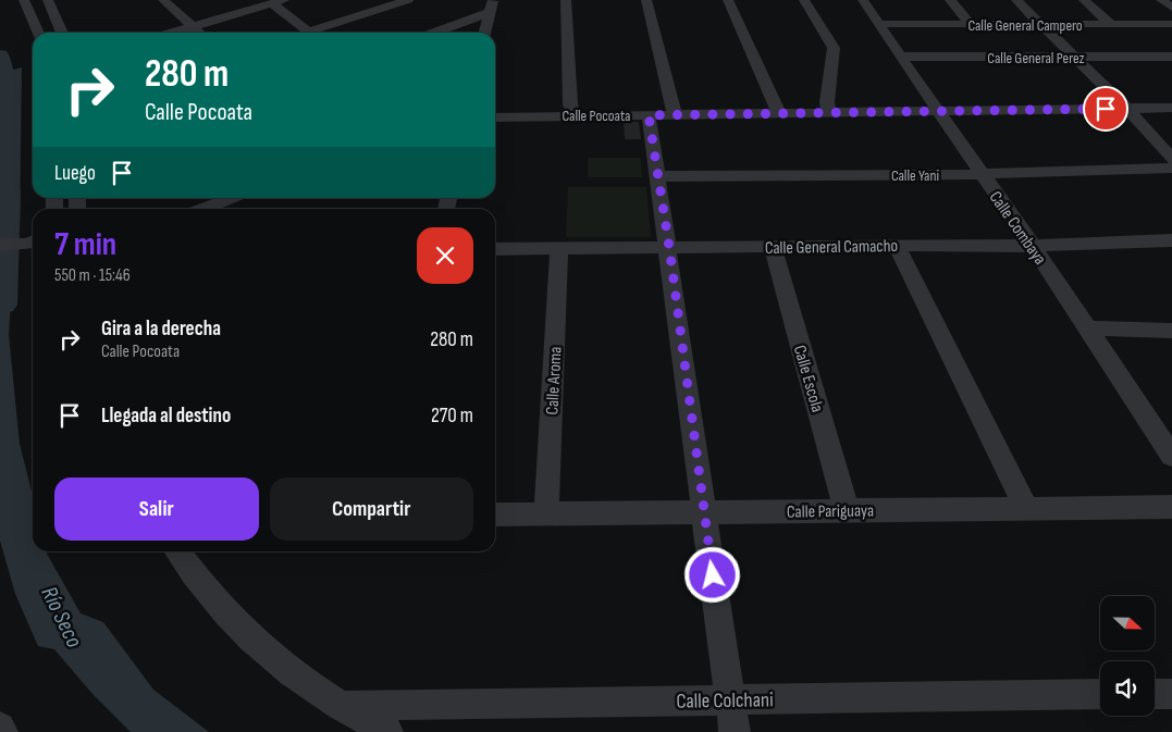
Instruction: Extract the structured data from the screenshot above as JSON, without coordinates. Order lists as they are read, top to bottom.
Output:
{
  "streets": {
    "street": [
      "Calle General Campero",
      "Calle General Perez",
      "Calle Pocoata",
      "Calle Yani",
      "Calle Combaya",
      "Calle General Camacho",
      "Calle Escola",
      "Calle Aroma",
      "Calle Pariguaya",
      "Calle Colchani"
    ]
  },
  "crossings": [
    ["Calle General Campero", "Calle Combaya"],
    ["Calle General Perez", "Calle Combaya"],
    ["Calle Pocoata", "Calle Combaya"],
    ["Calle Yani", "Calle Combaya"],
    ["Calle Combaya", "Calle General Camacho"],
    ["Calle General Camacho", "Calle Escola"],
    ["Calle General Camacho", "Calle Aroma"],
    ["Calle Escola", "Calle Pariguaya"],
    ["Calle Aroma", "Calle Pariguaya"]
  ],
  "water": ["Río Seco"],
  "north": "right",
  "page": {
    "turn": ["280 m", "Calle Pocoata"],
    "then": "Luego",
    "heading": ["7 min", "550 m · 15:46"],
    "list": [
      {
        "name": "Gira a la derecha",
        "note": "Calle Pocoata",
        "value": "280 m"
      },
      {
        "name": "Llegada al destino",
        "value": "270 m"
      }
    ],
    "buttons": ["Salir", "Compartir"]
  }
}
